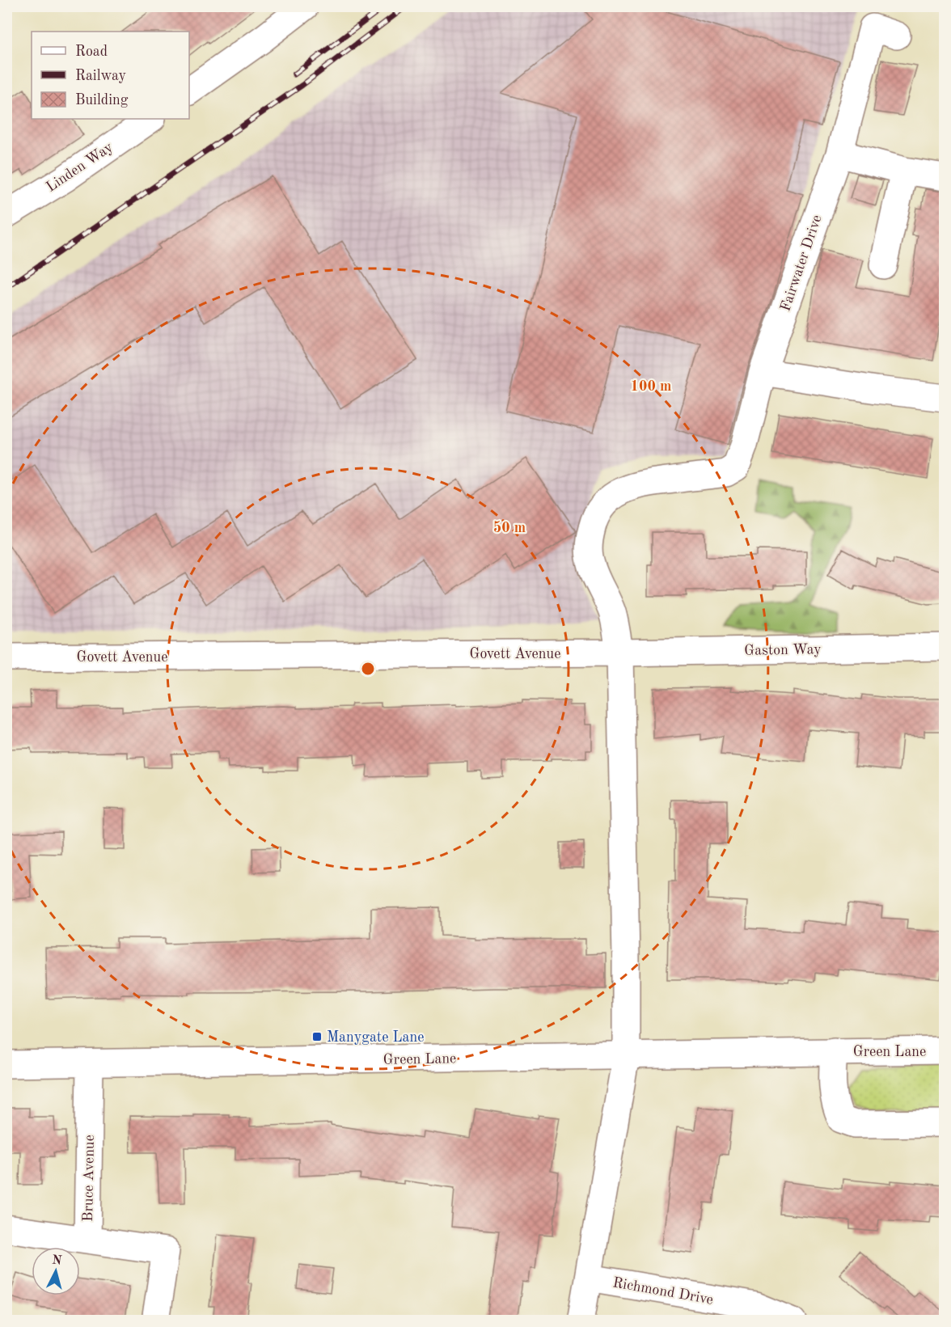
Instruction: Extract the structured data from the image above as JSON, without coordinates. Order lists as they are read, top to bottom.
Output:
{
  "streets": {
    "street": [
      "Linden Way",
      "Fairwater Drive",
      "Gaston Way",
      "Govett Avenue",
      "Green Lane",
      "Bruce Avenue",
      "Richmond Drive"
    ]
  },
  "crossings": [
    ["Fairwater Drive", "Gaston Way"],
    ["Fairwater Drive", "Govett Avenue"],
    ["Gaston Way", "Govett Avenue"],
    ["Green Lane", "Bruce Avenue"]
  ],
  "places": {
    "transit": ["Manygate Lane"]
  },
  "legend": ["Road", "Railway", "Building"],
  "north": "top",
  "rings": ["100 m", "50 m"]
}
